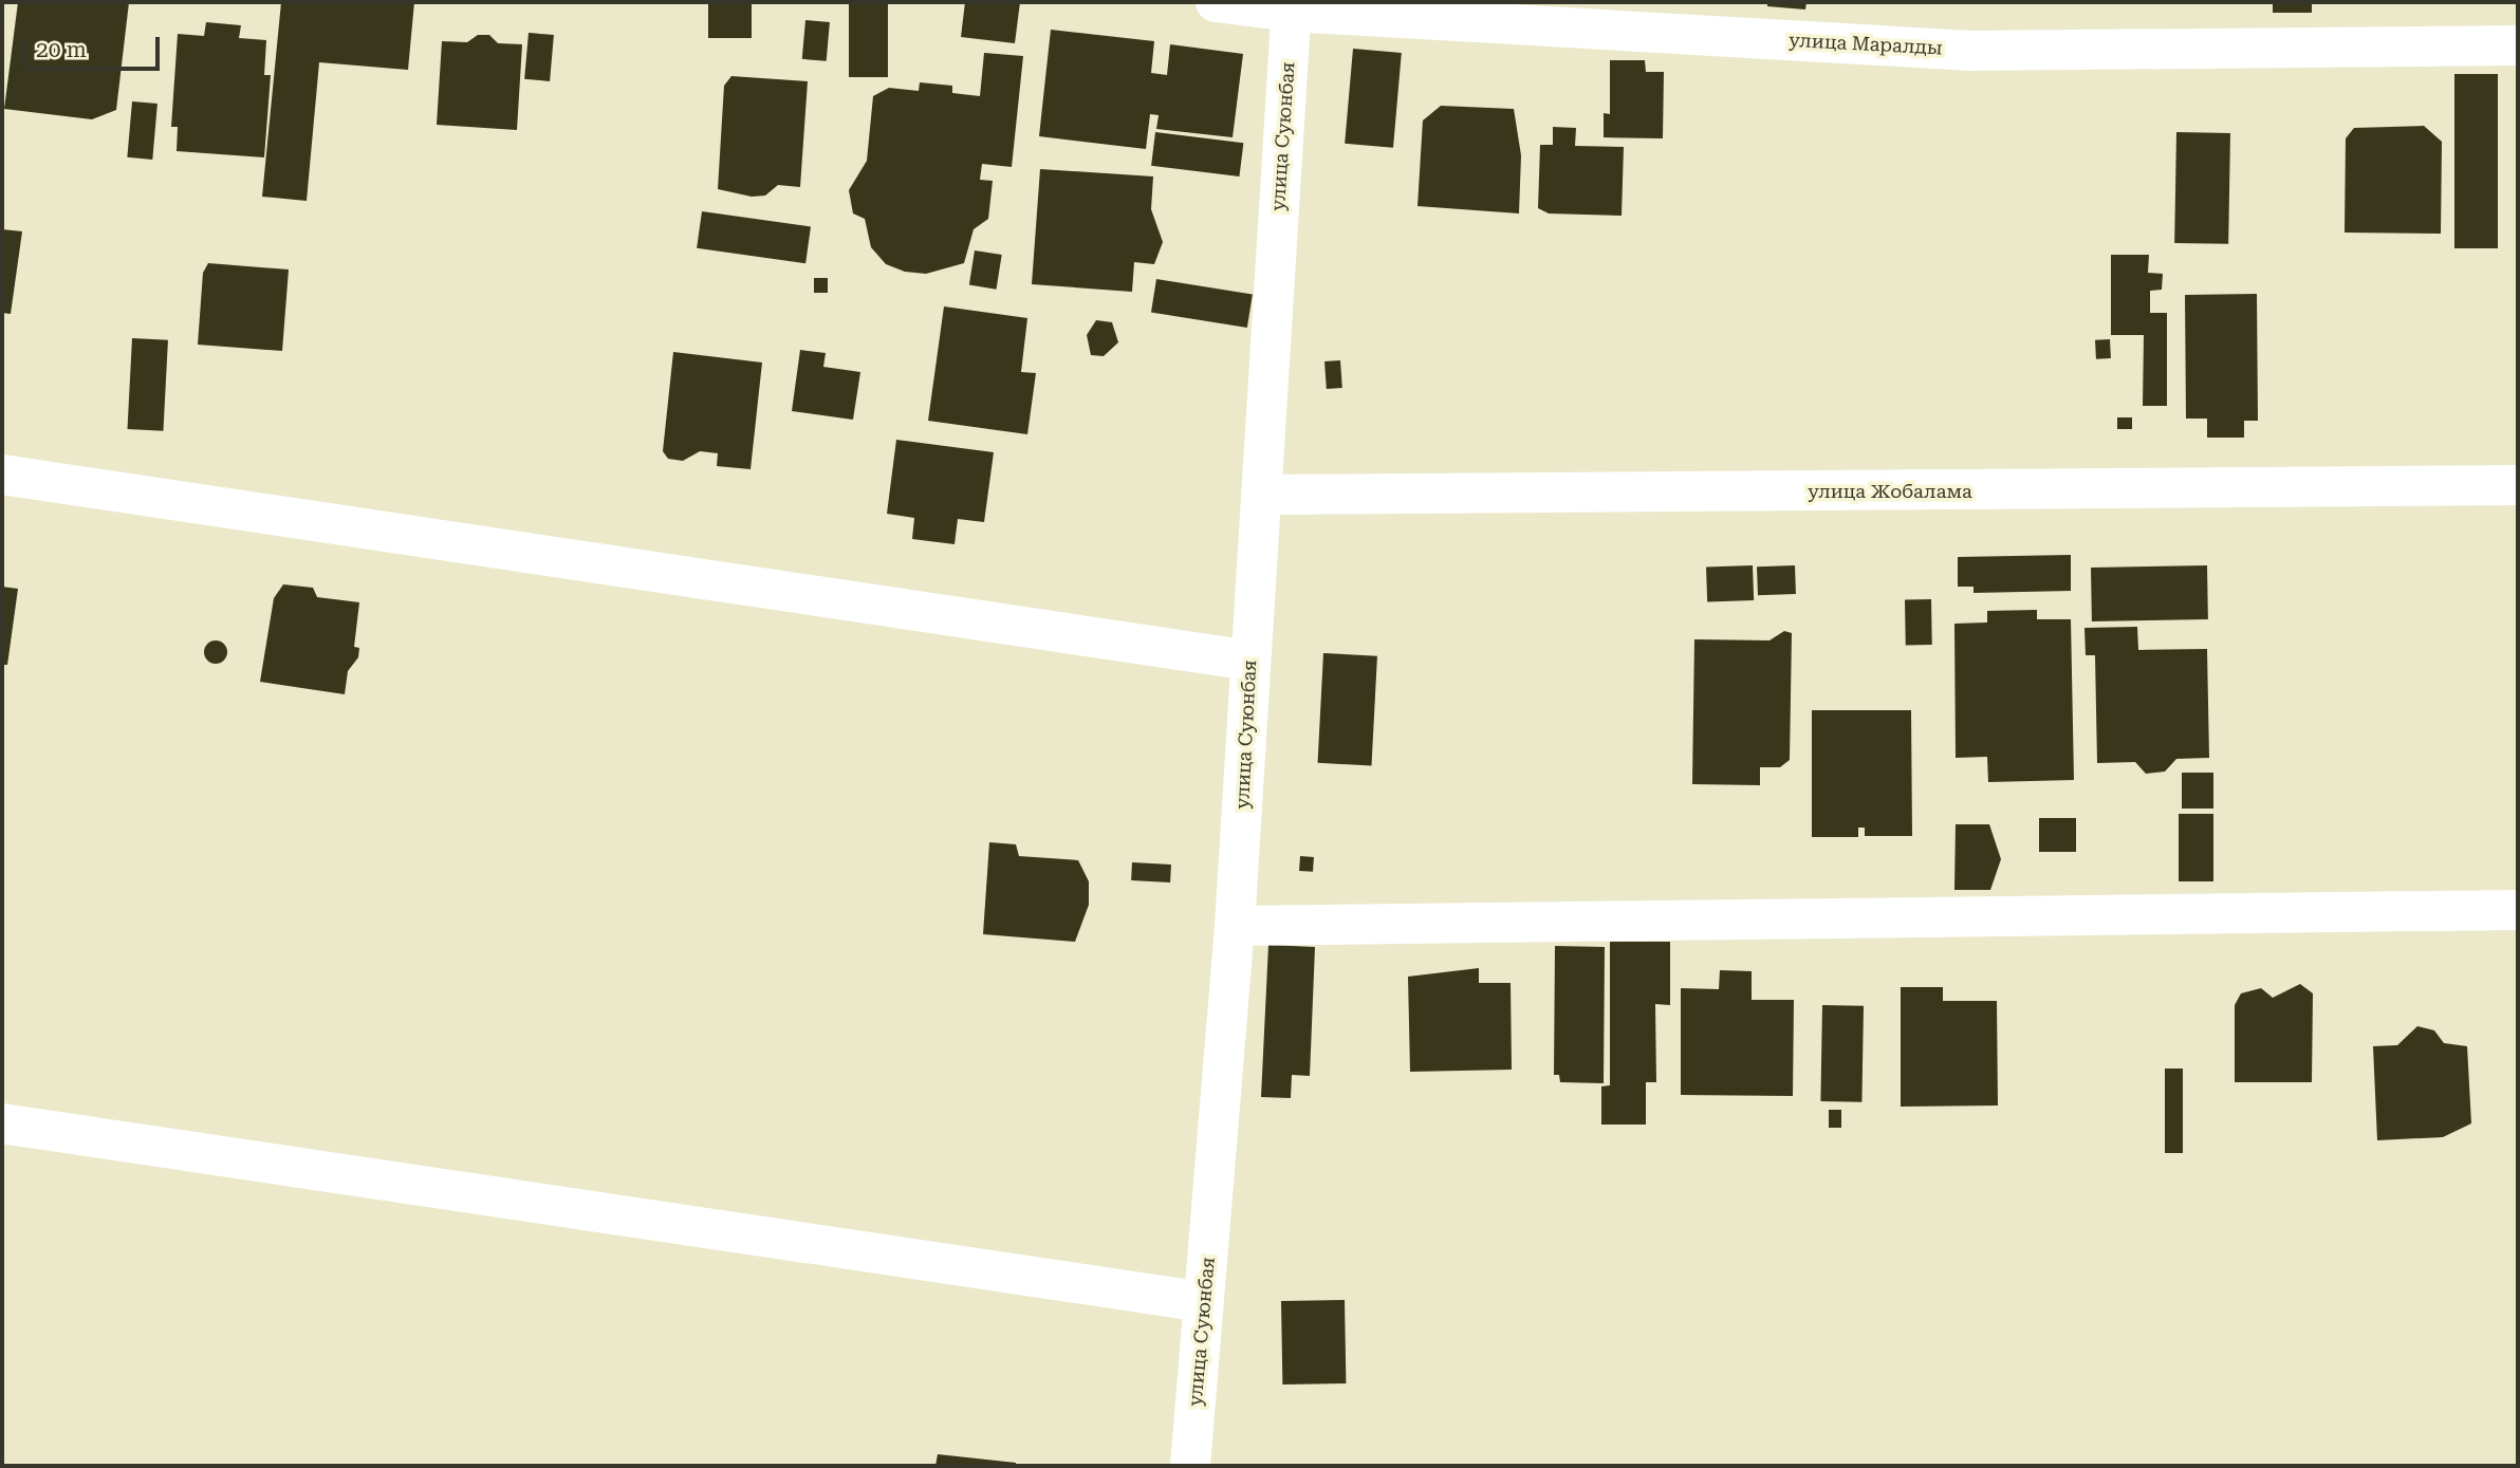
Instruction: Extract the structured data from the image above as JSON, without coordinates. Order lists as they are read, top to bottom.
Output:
{
  "streets": {
    "street": ["улица Маралды", "улица Суюнбая", "улица Жобалама"]
  },
  "crossings": [
    ["улица Маралды", "улица Суюнбая"],
    ["улица Суюнбая", "улица Жобалама"]
  ],
  "scale_bar": "20 m"
}
